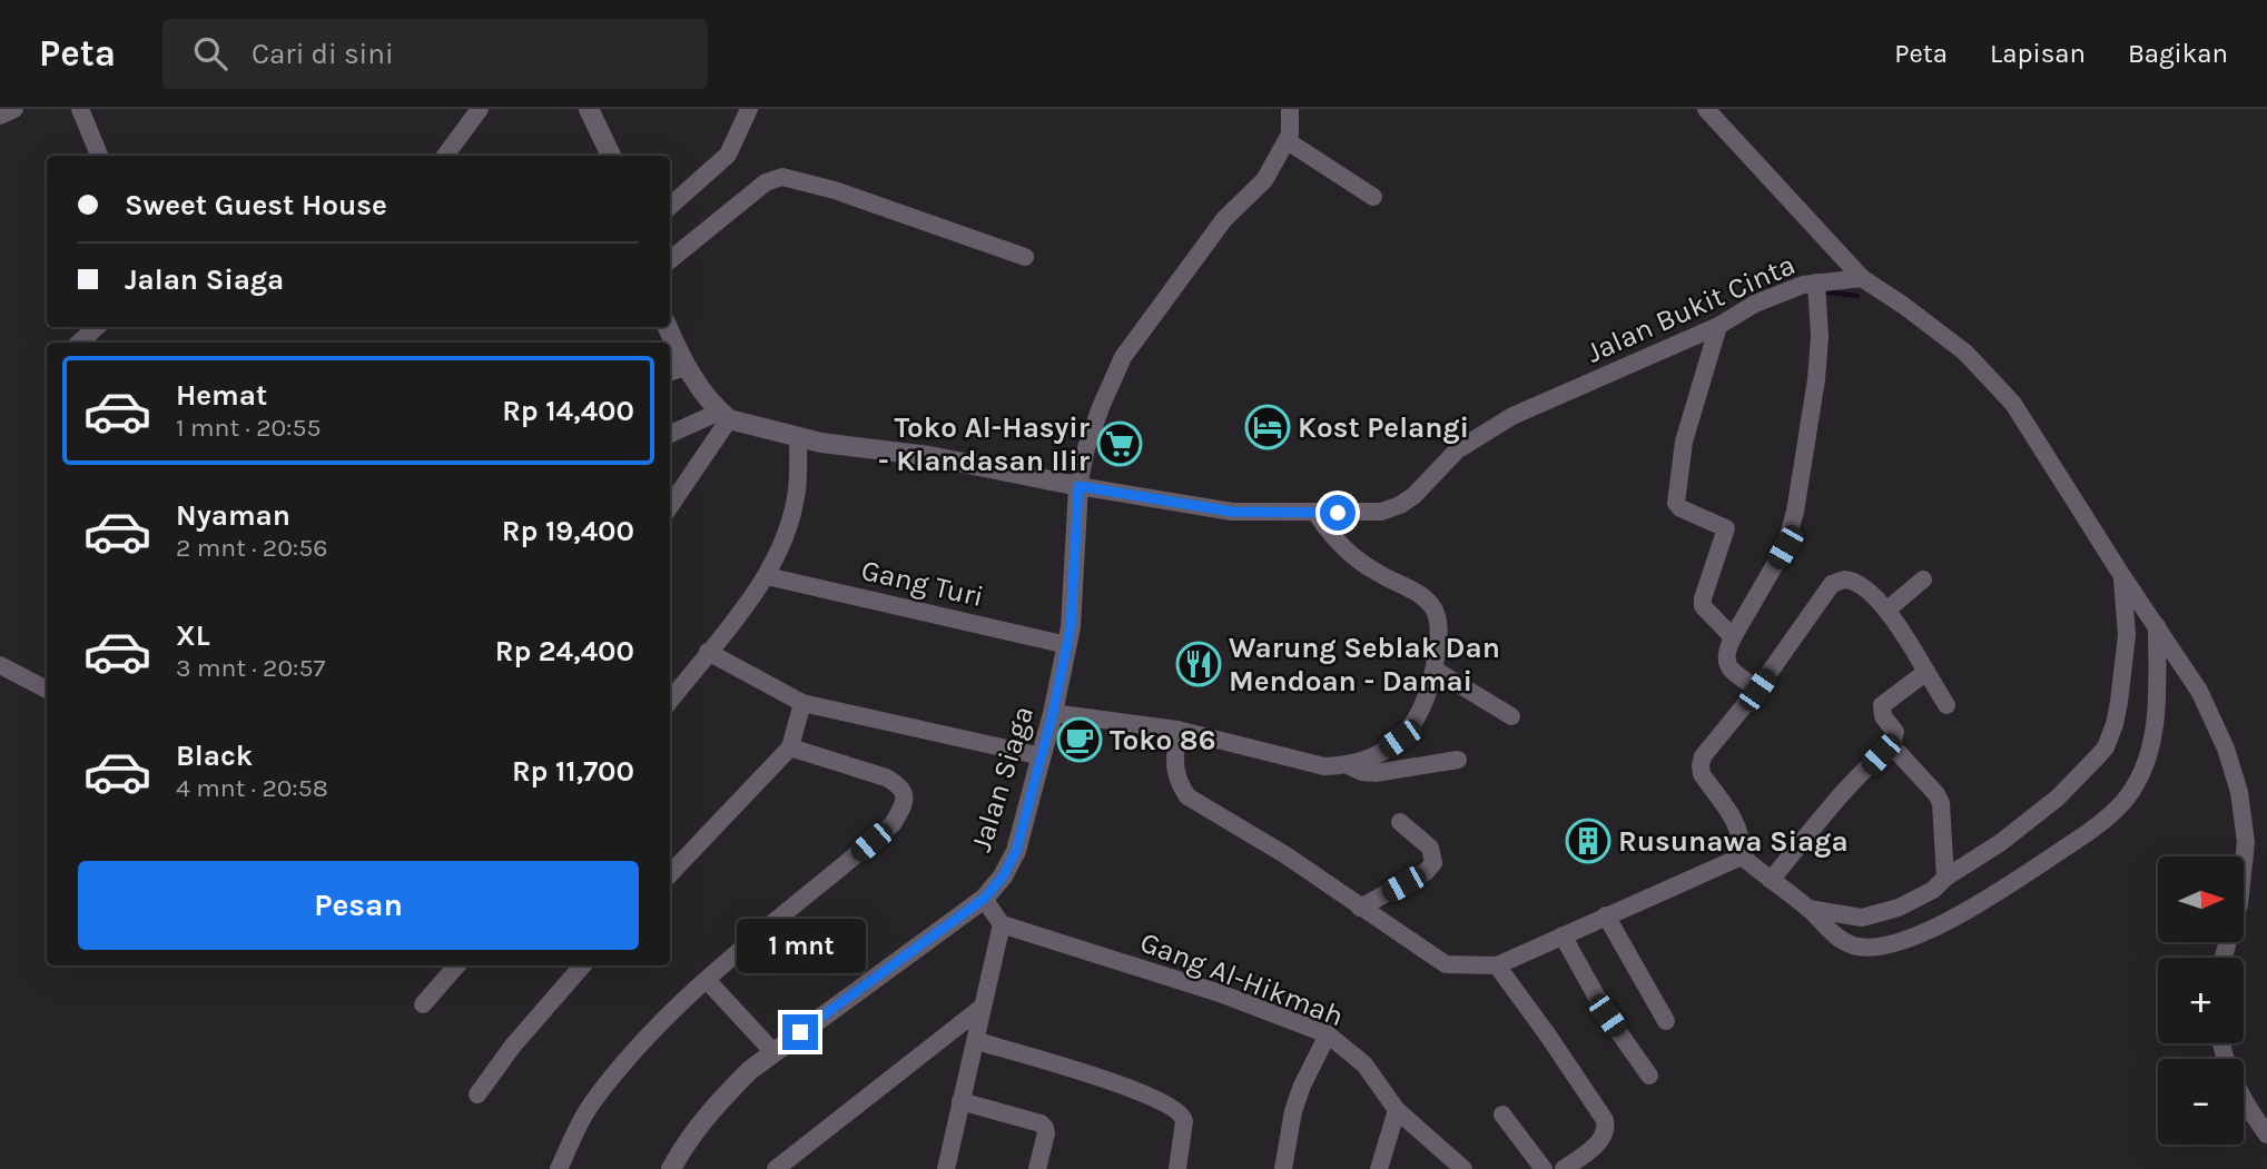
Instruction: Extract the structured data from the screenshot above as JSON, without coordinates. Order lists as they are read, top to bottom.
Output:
{
  "streets": {
    "street": [
      "Jalan Bukit Cinta",
      "Gang Turi",
      "Jalan Siaga",
      "Gang Al-Hikmah"
    ]
  },
  "crossings": [
    ["Jalan Bukit Cinta", "Jalan Siaga"],
    ["Gang Turi", "Jalan Siaga"]
  ],
  "places": {
    "hotel": ["Kost Pelangi"],
    "supermarket": ["Toko Al-Hasyir - Klandasan Ilir"],
    "restaurant": ["Warung Seblak Dan Mendoan - Damai"],
    "cafe": ["Toko 86"],
    "building": ["Rusunawa Siaga"]
  },
  "north": "right",
  "page": {
    "header": "Peta",
    "search": "Cari di sini",
    "nav": ["Peta", "Lapisan", "Bagikan"],
    "banner": ["Sweet Guest House", "Jalan Siaga"],
    "list": [
      {
        "name": "Hemat",
        "note": "1 mnt · 20:55",
        "value": "Rp 14,400"
      },
      {
        "name": "Nyaman",
        "note": "2 mnt · 20:56",
        "value": "Rp 19,400"
      },
      {
        "name": "XL",
        "note": "3 mnt · 20:57",
        "value": "Rp 24,400"
      },
      {
        "name": "Black",
        "note": "4 mnt · 20:58",
        "value": "Rp 11,700"
      }
    ],
    "buttons": "Pesan",
    "map_buttons": ["+", "−"],
    "bubble": "1 mnt"
  }
}
